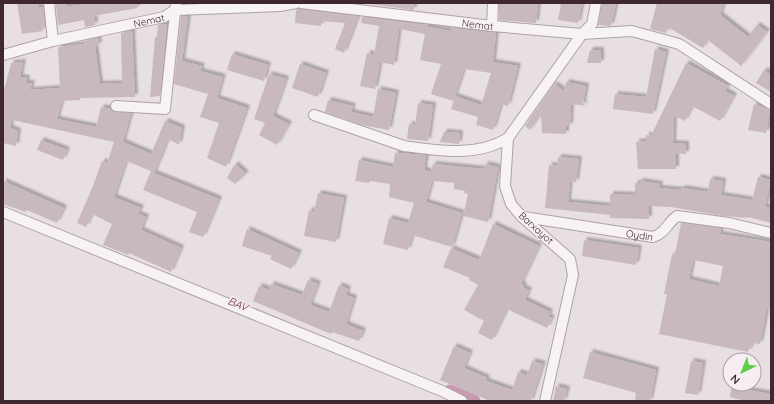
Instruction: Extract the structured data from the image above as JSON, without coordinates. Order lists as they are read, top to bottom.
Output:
{
  "streets": {
    "street": ["Nemat", "Barxayot", "Oydin"]
  },
  "crossings": [
    ["Barxayot", "Oydin"]
  ],
  "water": ["BAV"],
  "north": "bottom left"
}
